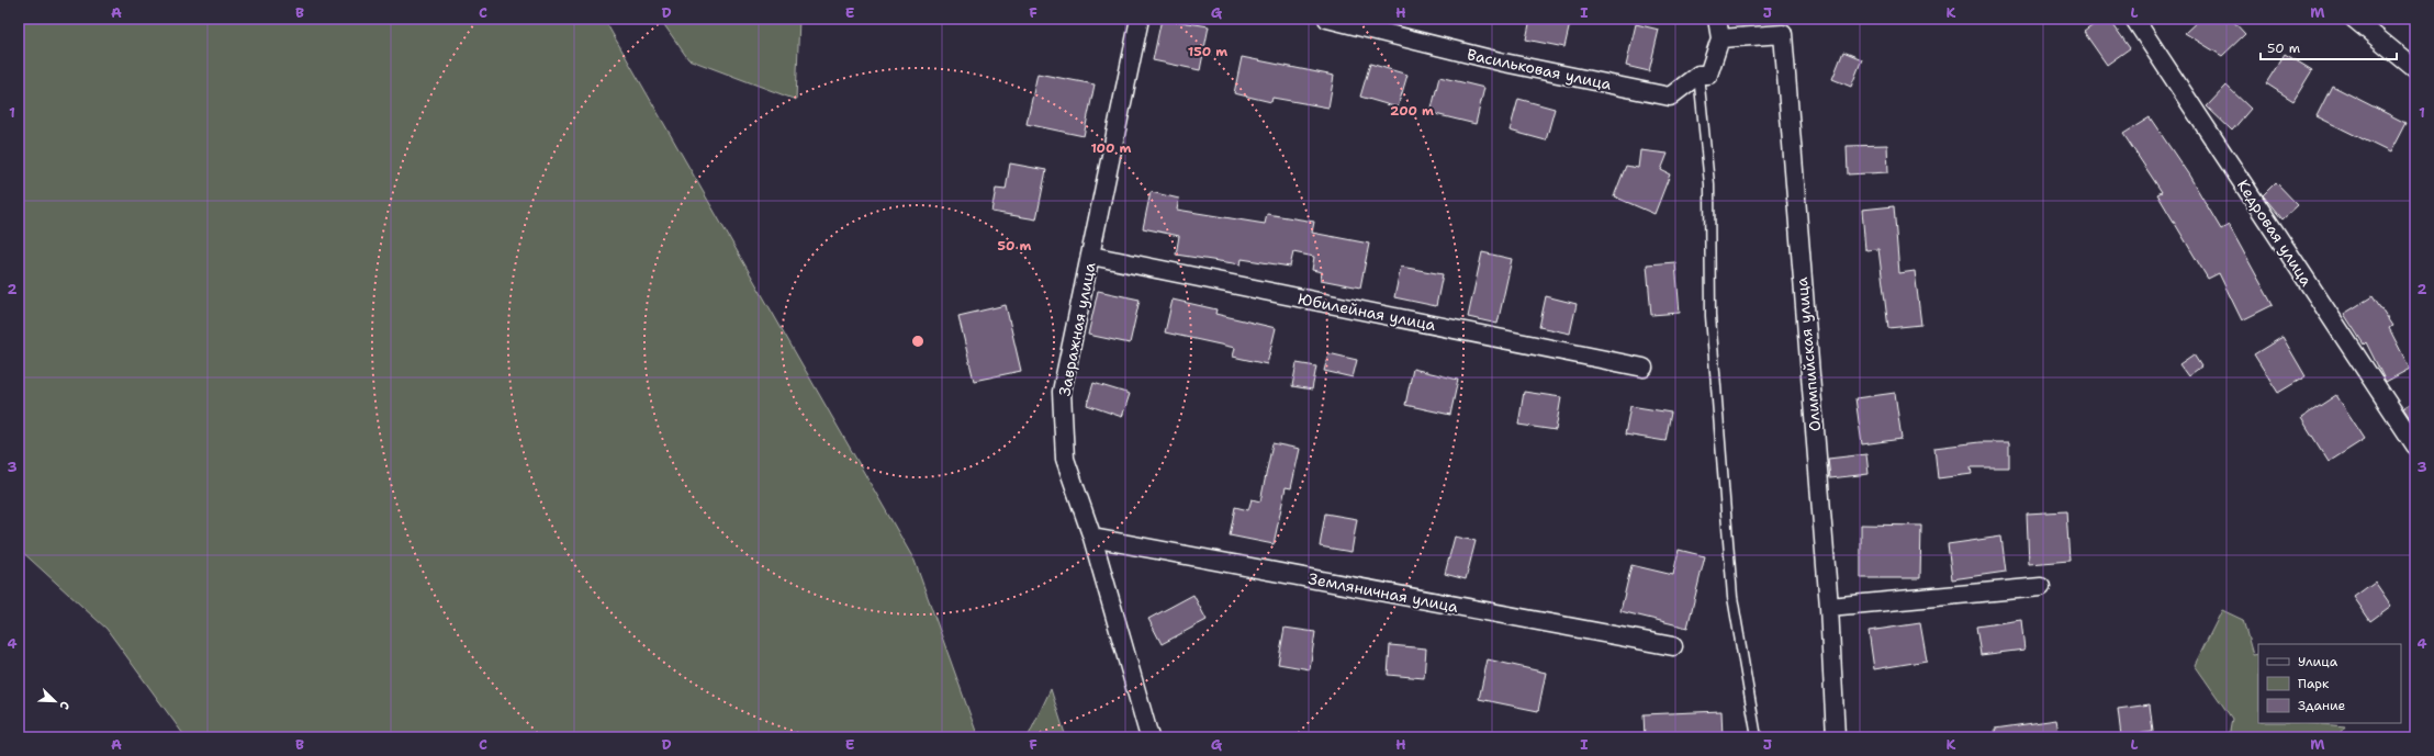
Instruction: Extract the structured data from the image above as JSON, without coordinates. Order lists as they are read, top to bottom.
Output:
{
  "streets": {
    "street": [
      "Васильковая улица",
      "Кедровая улица",
      "Юбилейная улица",
      "Завражная улица",
      "Олимпийская улица",
      "Земляничная улица"
    ]
  },
  "crossings": [
    ["Васильковая улица", "Олимпийская улица"],
    ["Юбилейная улица", "Завражная улица"],
    ["Завражная улица", "Земляничная улица"]
  ],
  "legend": ["Улица", "Парк", "Здание"],
  "scale_bar": "50 m",
  "north": "bottom right",
  "grid": {
    "columns": [
      "A",
      "B",
      "C",
      "D",
      "E",
      "F",
      "G",
      "H",
      "I",
      "J",
      "K",
      "L",
      "M"
    ],
    "rows": [
      "1",
      "2",
      "3",
      "4"
    ]
  },
  "rings": [
    "150 m",
    "200 m",
    "100 m",
    "50 m"
  ]
}
